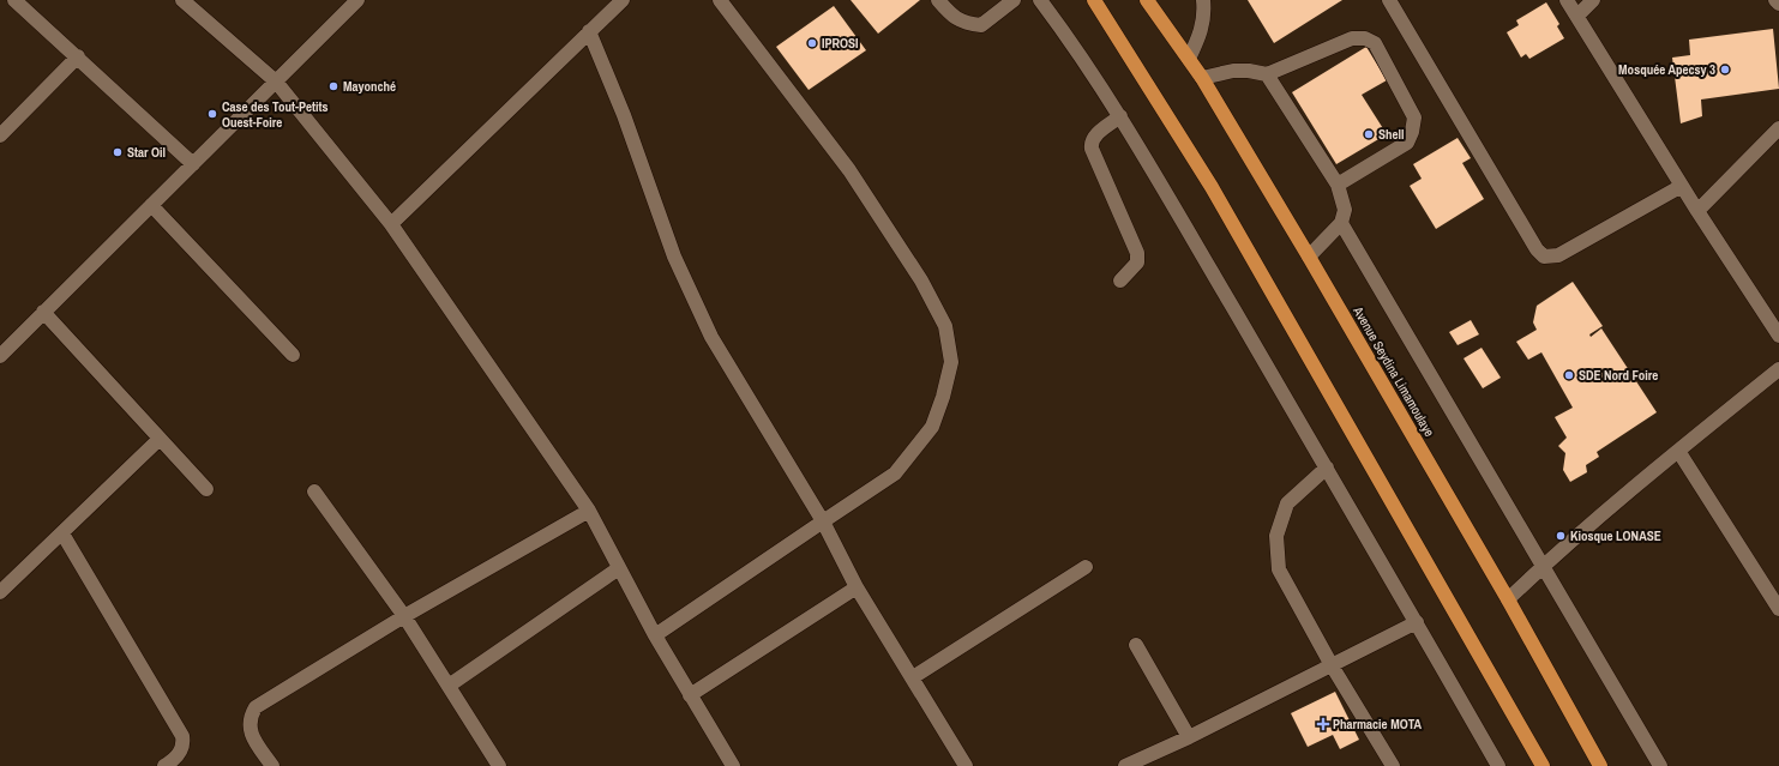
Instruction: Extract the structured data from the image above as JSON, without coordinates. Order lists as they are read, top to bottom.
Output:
{
  "streets": {
    "highway": ["Avenue Seydina Limamoulaye"]
  },
  "places": {
    "other": [
      "IPROSI",
      "Mosquée Apecsy 3",
      "Mayonché",
      "Case des Tout-Petits Ouest-Foire",
      "Shell",
      "Star Oil",
      "SDE Nord Foire",
      "Kiosque LONASE"
    ],
    "health": ["Pharmacie MOTA"]
  }
}
